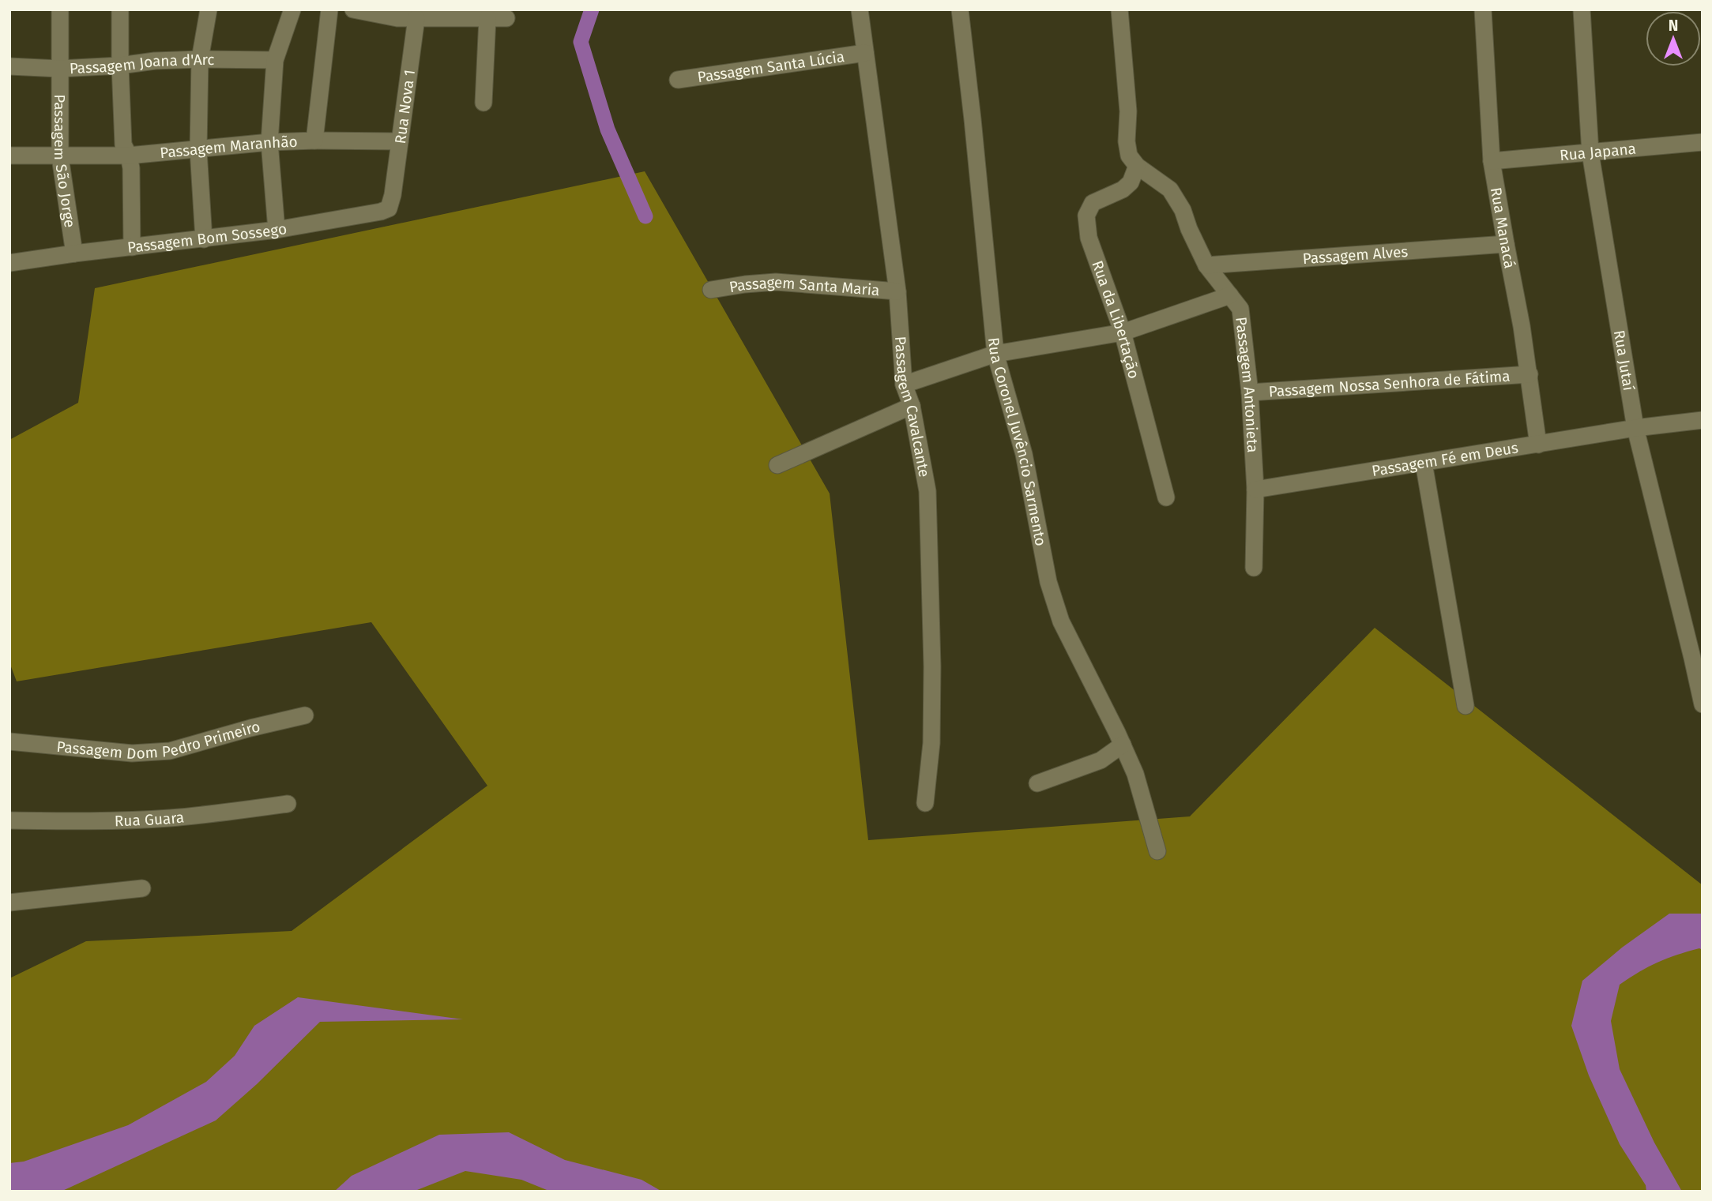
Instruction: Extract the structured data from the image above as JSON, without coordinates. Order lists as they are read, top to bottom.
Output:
{
  "streets": {
    "street": [
      "Passagem Joana d'Arc",
      "Passagem Santa Lúcia",
      "Rua Nova 1",
      "Passagem Maranhão",
      "Rua Japana",
      "Passagem São Jorge",
      "Rua Manacá",
      "Passagem Bom Sossego",
      "Passagem Alves",
      "Passagem Santa Maria",
      "Rua da Libertação",
      "Rua Jutaí",
      "Passagem Nossa Senhora de Fátima",
      "Passagem Antonieta",
      "Passagem Cavalcante",
      "Rua Coronel Juvêncio Sarmento",
      "Passagem Fé em Deus",
      "Passagem Dom Pedro Primeiro",
      "Rua Guara"
    ]
  },
  "crossings": [
    ["Passagem Joana d'Arc", "Passagem São Jorge"],
    ["Passagem Santa Lúcia", "Passagem Cavalcante"],
    ["Rua Nova 1", "Passagem Bom Sossego"],
    ["Passagem Maranhão", "Passagem São Jorge"],
    ["Rua Japana", "Rua Manacá"],
    ["Rua Japana", "Rua Jutaí"],
    ["Passagem São Jorge", "Passagem Bom Sossego"],
    ["Rua Manacá", "Passagem Alves"],
    ["Rua Manacá", "Passagem Nossa Senhora de Fátima"],
    ["Rua Manacá", "Passagem Fé em Deus"],
    ["Passagem Alves", "Passagem Antonieta"],
    ["Passagem Santa Maria", "Passagem Cavalcante"],
    ["Rua da Libertação", "Passagem Antonieta"],
    ["Rua Jutaí", "Passagem Fé em Deus"],
    ["Passagem Nossa Senhora de Fátima", "Passagem Antonieta"],
    ["Passagem Antonieta", "Passagem Fé em Deus"]
  ],
  "north": "top"
}
